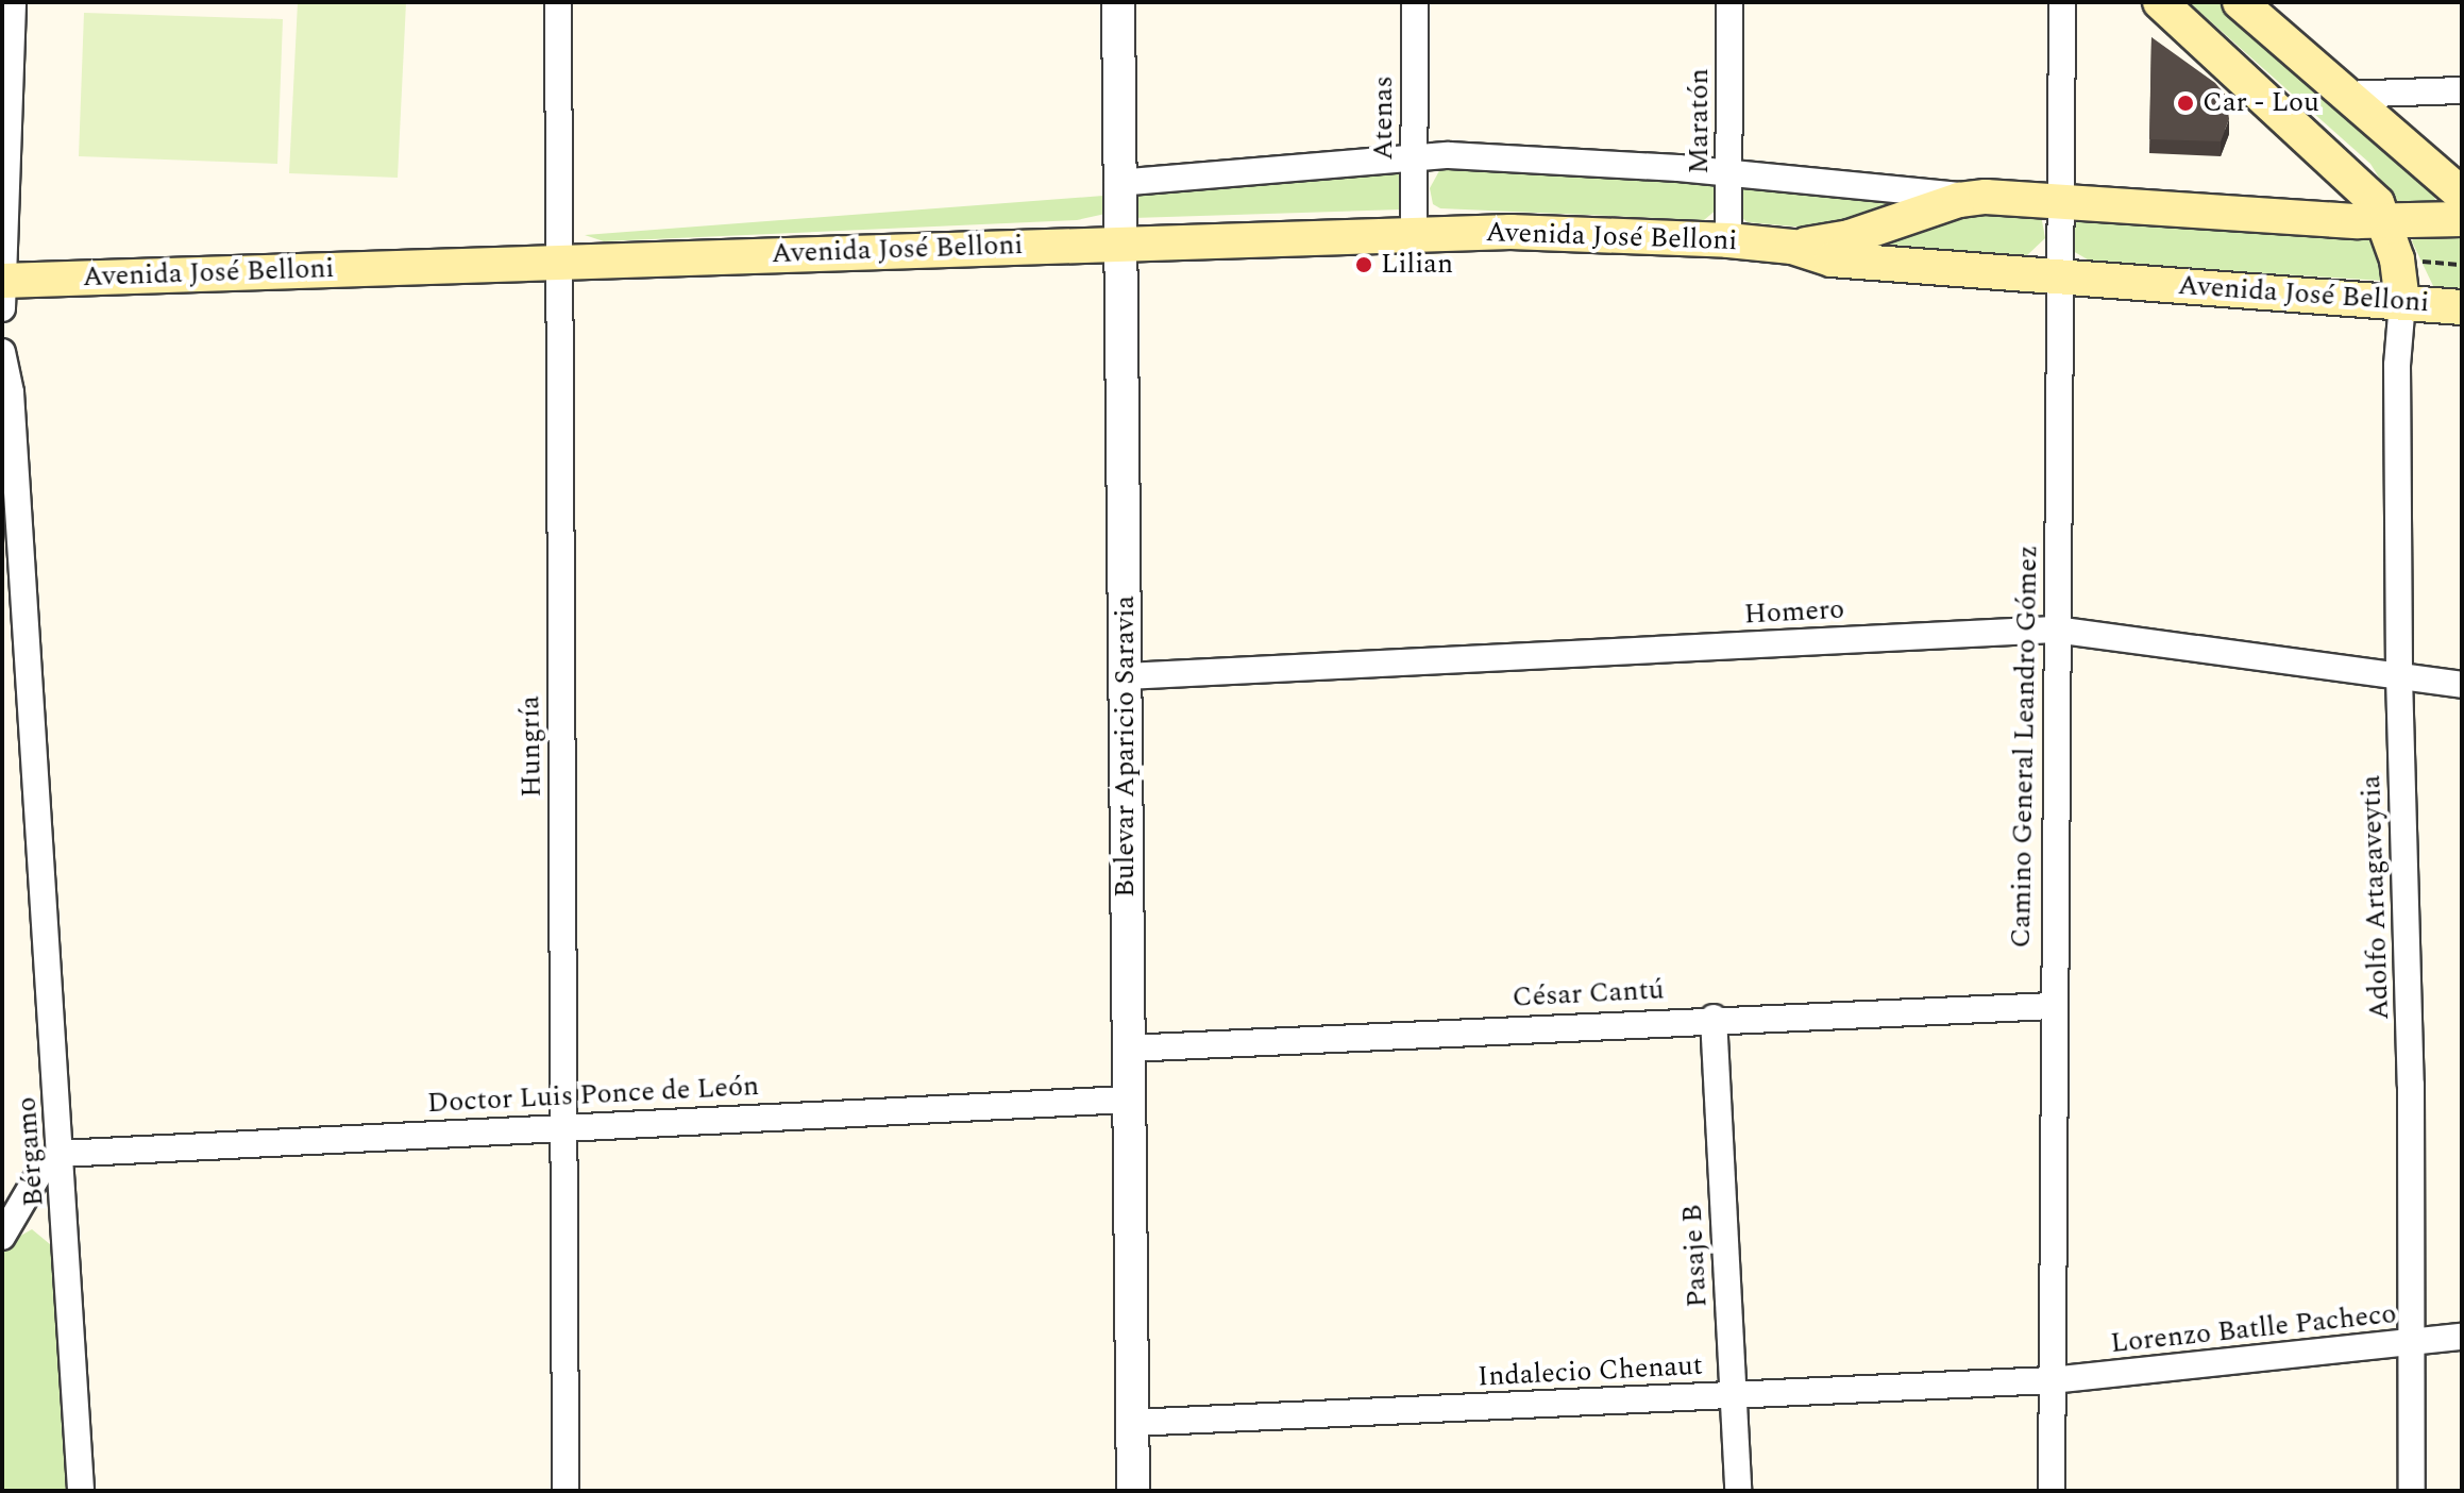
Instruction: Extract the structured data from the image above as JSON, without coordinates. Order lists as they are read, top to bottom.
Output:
{
  "streets": {
    "main road": ["Avenida José Belloni"],
    "street": [
      "Atenas",
      "Maratón",
      "Homero",
      "Hungría",
      "Bulevar Aparicio Saravia",
      "Camino General Leandro Gómez",
      "Adolfo Artagaveytia",
      "César Cantú",
      "Doctor Luis Ponce de León",
      "Bérgamo",
      "Pasaje B",
      "Lorenzo Batlle Pacheco",
      "Indalecio Chenaut"
    ]
  },
  "crossings": [
    ["Atenas", "Avenida José Belloni"],
    ["Maratón", "Avenida José Belloni"],
    ["Avenida José Belloni", "Hungría"],
    ["Avenida José Belloni", "Bulevar Aparicio Saravia"],
    ["Avenida José Belloni", "Camino General Leandro Gómez"],
    ["Avenida José Belloni", "Adolfo Artagaveytia"],
    ["Homero", "Bulevar Aparicio Saravia"],
    ["Homero", "Camino General Leandro Gómez"],
    ["Homero", "Adolfo Artagaveytia"],
    ["Hungría", "Doctor Luis Ponce de León"],
    ["Bulevar Aparicio Saravia", "César Cantú"],
    ["Bulevar Aparicio Saravia", "Doctor Luis Ponce de León"],
    ["Bulevar Aparicio Saravia", "Indalecio Chenaut"],
    ["Camino General Leandro Gómez", "César Cantú"],
    ["Camino General Leandro Gómez", "Lorenzo Batlle Pacheco"],
    ["Camino General Leandro Gómez", "Indalecio Chenaut"],
    ["Adolfo Artagaveytia", "Lorenzo Batlle Pacheco"],
    ["César Cantú", "Pasaje B"],
    ["Doctor Luis Ponce de León", "Bérgamo"],
    ["Pasaje B", "Indalecio Chenaut"],
    ["Lorenzo Batlle Pacheco", "Indalecio Chenaut"]
  ],
  "places": ["Car - Lou", "Lilian"]
}
